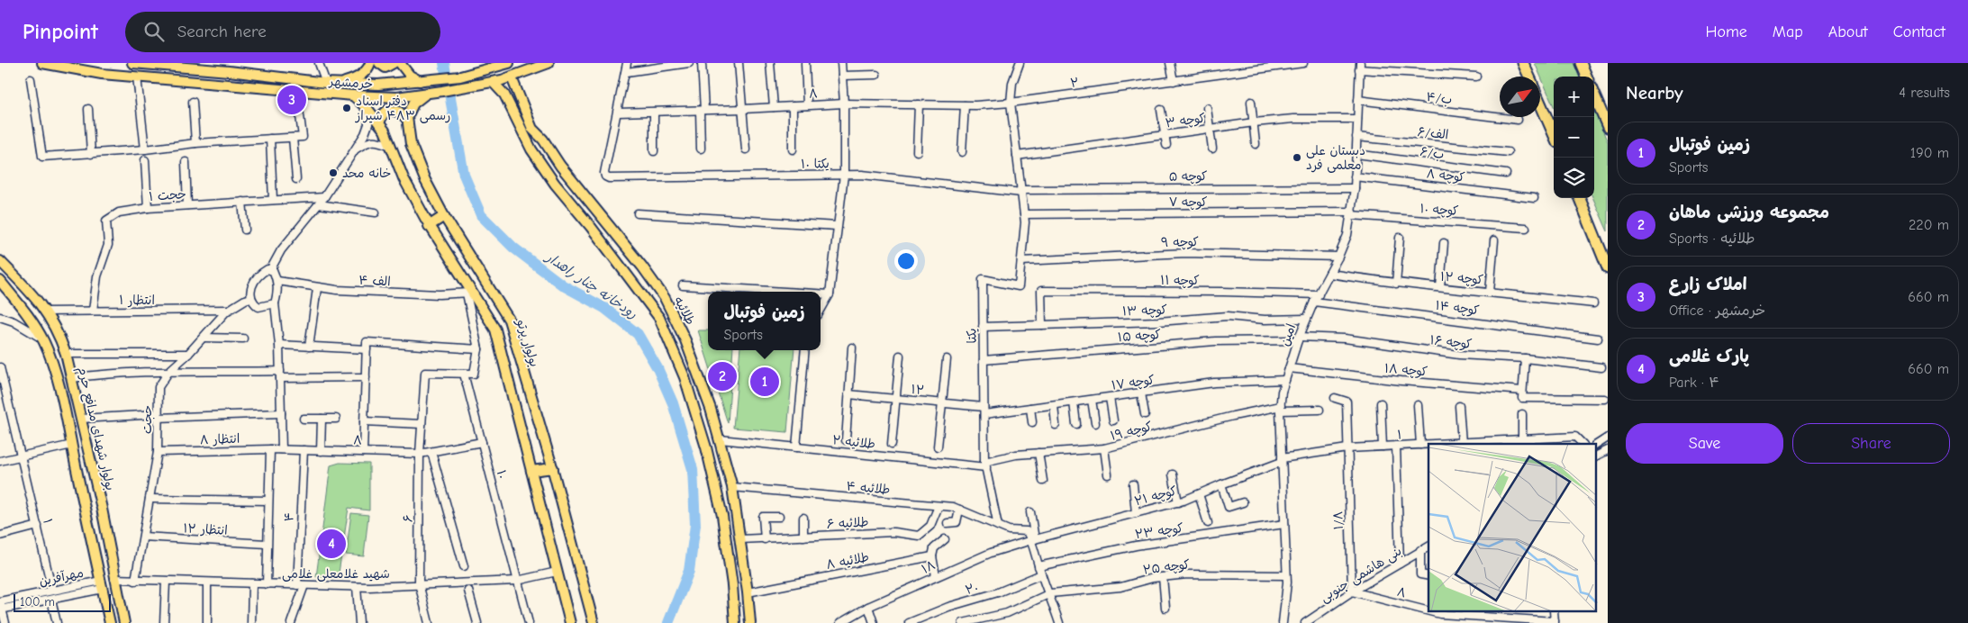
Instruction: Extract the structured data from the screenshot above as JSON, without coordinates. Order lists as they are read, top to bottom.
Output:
{
  "streets": {
    "main road": [
      "خرمشهر",
      "طلائیه",
      "بولوار پرتو",
      "بولوار شهدای مدافع حرم"
    ],
    "street": [
      "۲",
      "۸",
      "۴/ب",
      "کوچه ۳",
      "۶/الف",
      "ب/۶",
      "۱۰ یکتا",
      "کوچه ۸",
      "کوچه ۵",
      "حجت ۱",
      "کوچه ۷",
      "کوچه ۱۰",
      "کوچه ۹",
      "کوچه ۱۲",
      "کوچه ۱۱",
      "۴ الف",
      "انتظار ۱",
      "کوچه ۱۴",
      "کوچه ۱۳",
      "امین",
      "یکتا",
      "کوچه ۱۵",
      "کوچه ۱۶",
      "کوچه ۱۸",
      "کوچه ۱۷",
      "۱۲",
      "حجت",
      "کوچه ۱۹",
      "۱",
      "انتظار ۸",
      "طلائیه ۲",
      "۱۰",
      "طلائیه ۴",
      "کوچه ۲۱",
      "۴",
      "۶",
      "۱/۸",
      "طلائیه ۶",
      "انتظار ۱۲",
      "کوچه ۲۳",
      "طلائیه ۸",
      "۱۸",
      "کوچه ۲۵",
      "شهید غلامعلی غلامی",
      "بنی هاشمی جنوبی",
      "مهرآفرین",
      "۲۰"
    ]
  },
  "crossings": [
    ["خرمشهر", "طلائیه"],
    ["۲", "۸"],
    ["۲", "یکتا"],
    ["۸", "۱۰ یکتا"],
    ["۸", "یکتا"],
    ["۸", "انتظار ۸"],
    ["۸", "۱۰"],
    ["۸", "۴"],
    ["۸", "۶"],
    ["۸", "۱/۸"],
    ["۸", "بنی هاشمی جنوبی"],
    ["۴/ب", "امین"],
    ["کوچه ۳", "امین"],
    ["کوچه ۳", "یکتا"],
    ["۶/الف", "امین"],
    ["ب/۶", "امین"],
    ["۱۰ یکتا", "کوچه ۵"],
    ["۱۰ یکتا", "یکتا"],
    ["کوچه ۸", "امین"],
    ["کوچه ۵", "امین"],
    ["کوچه ۵", "یکتا"],
    ["حجت ۱", "انتظار ۱"],
    ["کوچه ۷", "کوچه ۱۰"],
    ["کوچه ۷", "امین"],
    ["کوچه ۷", "یکتا"],
    ["کوچه ۱۰", "امین"],
    ["کوچه ۹", "امین"],
    ["کوچه ۹", "یکتا"],
    ["کوچه ۱۲", "امین"],
    ["کوچه ۱۱", "کوچه ۱۳"],
    ["کوچه ۱۱", "امین"],
    ["۴ الف", "حجت"],
    ["انتظار ۱", "حجت"],
    ["انتظار ۱", "بولوار شهدای مدافع حرم"],
    ["کوچه ۱۴", "امین"],
    ["طلائیه", "طلائیه ۲"],
    ["طلائیه", "طلائیه ۴"],
    ["طلائیه", "طلائیه ۶"],
    ["طلائیه", "طلائیه ۸"],
    ["کوچه ۱۳", "امین"],
    ["کوچه ۱۳", "یکتا"],
    ["امین", "کوچه ۱۵"],
    ["امین", "کوچه ۱۶"],
    ["امین", "کوچه ۱۸"],
    ["امین", "کوچه ۱۷"],
    ["امین", "کوچه ۱۹"],
    ["امین", "۱"],
    ["امین", "کوچه ۲۱"],
    ["امین", "کوچه ۲۳"],
    ["امین", "کوچه ۲۵"],
    ["یکتا", "کوچه ۱۵"],
    ["یکتا", "کوچه ۱۷"],
    ["یکتا", "۱۲"],
    ["یکتا", "کوچه ۱۹"],
    ["یکتا", "طلائیه ۲"],
    ["یکتا", "طلائیه ۴"],
    ["کوچه ۱۵", "کوچه ۱۶"],
    ["کوچه ۱۷", "۱۲"],
    ["حجت", "انتظار ۸"],
    ["حجت", "انتظار ۱۲"],
    ["حجت", "شهید غلامعلی غلامی"],
    ["بولوار شهدای مدافع حرم", "شهید غلامعلی غلامی"],
    ["کوچه ۱۹", "طلائیه ۲"],
    ["۱", "کوچه ۲۱"],
    ["۱", "۱/۸"],
    ["۱", "مهرآفرین"],
    ["۱۰", "۶"],
    ["۱۰", "شهید غلامعلی غلامی"],
    ["طلائیه ۴", "طلائیه ۶"],
    ["کوچه ۲۱", "۱۸"],
    ["۴", "شهید غلامعلی غلامی"],
    ["۶", "شهید غلامعلی غلامی"],
    ["۱/۸", "بنی هاشمی جنوبی"]
  ],
  "water": ["رودخانه چنار راهدار"],
  "places": ["دفتر اسناد رسمی ۴۸۳ شیراز", "دبستان علی معلمی فرد", "خانه محد"],
  "scale_bar": "100 m",
  "north": "top right",
  "page": {
    "header": "Pinpoint",
    "search": "Search here",
    "nav": [
      "Home",
      "Map",
      "About",
      "Contact"
    ],
    "heading": ["Nearby", "4 results"],
    "map_buttons": ["+", "−"],
    "pins": [
      "3",
      "2",
      "1",
      "4"
    ],
    "list": [
      {
        "mark": "1",
        "name": "زمین فوتبال",
        "note": "Sports",
        "value": "190 m"
      },
      {
        "mark": "2",
        "name": "مجموعه ورزشی ماهان",
        "note": "Sports · طلائیه",
        "value": "220 m"
      },
      {
        "mark": "3",
        "name": "املاک زارع",
        "note": "Office · خرمشهر",
        "value": "660 m"
      },
      {
        "mark": "4",
        "name": "پارک غلامی",
        "note": "Park · ۴",
        "value": "660 m"
      }
    ],
    "popup": ["زمین فوتبال", "Sports"],
    "buttons": ["Save", "Share"],
    "scale": "100 m"
  }
}
